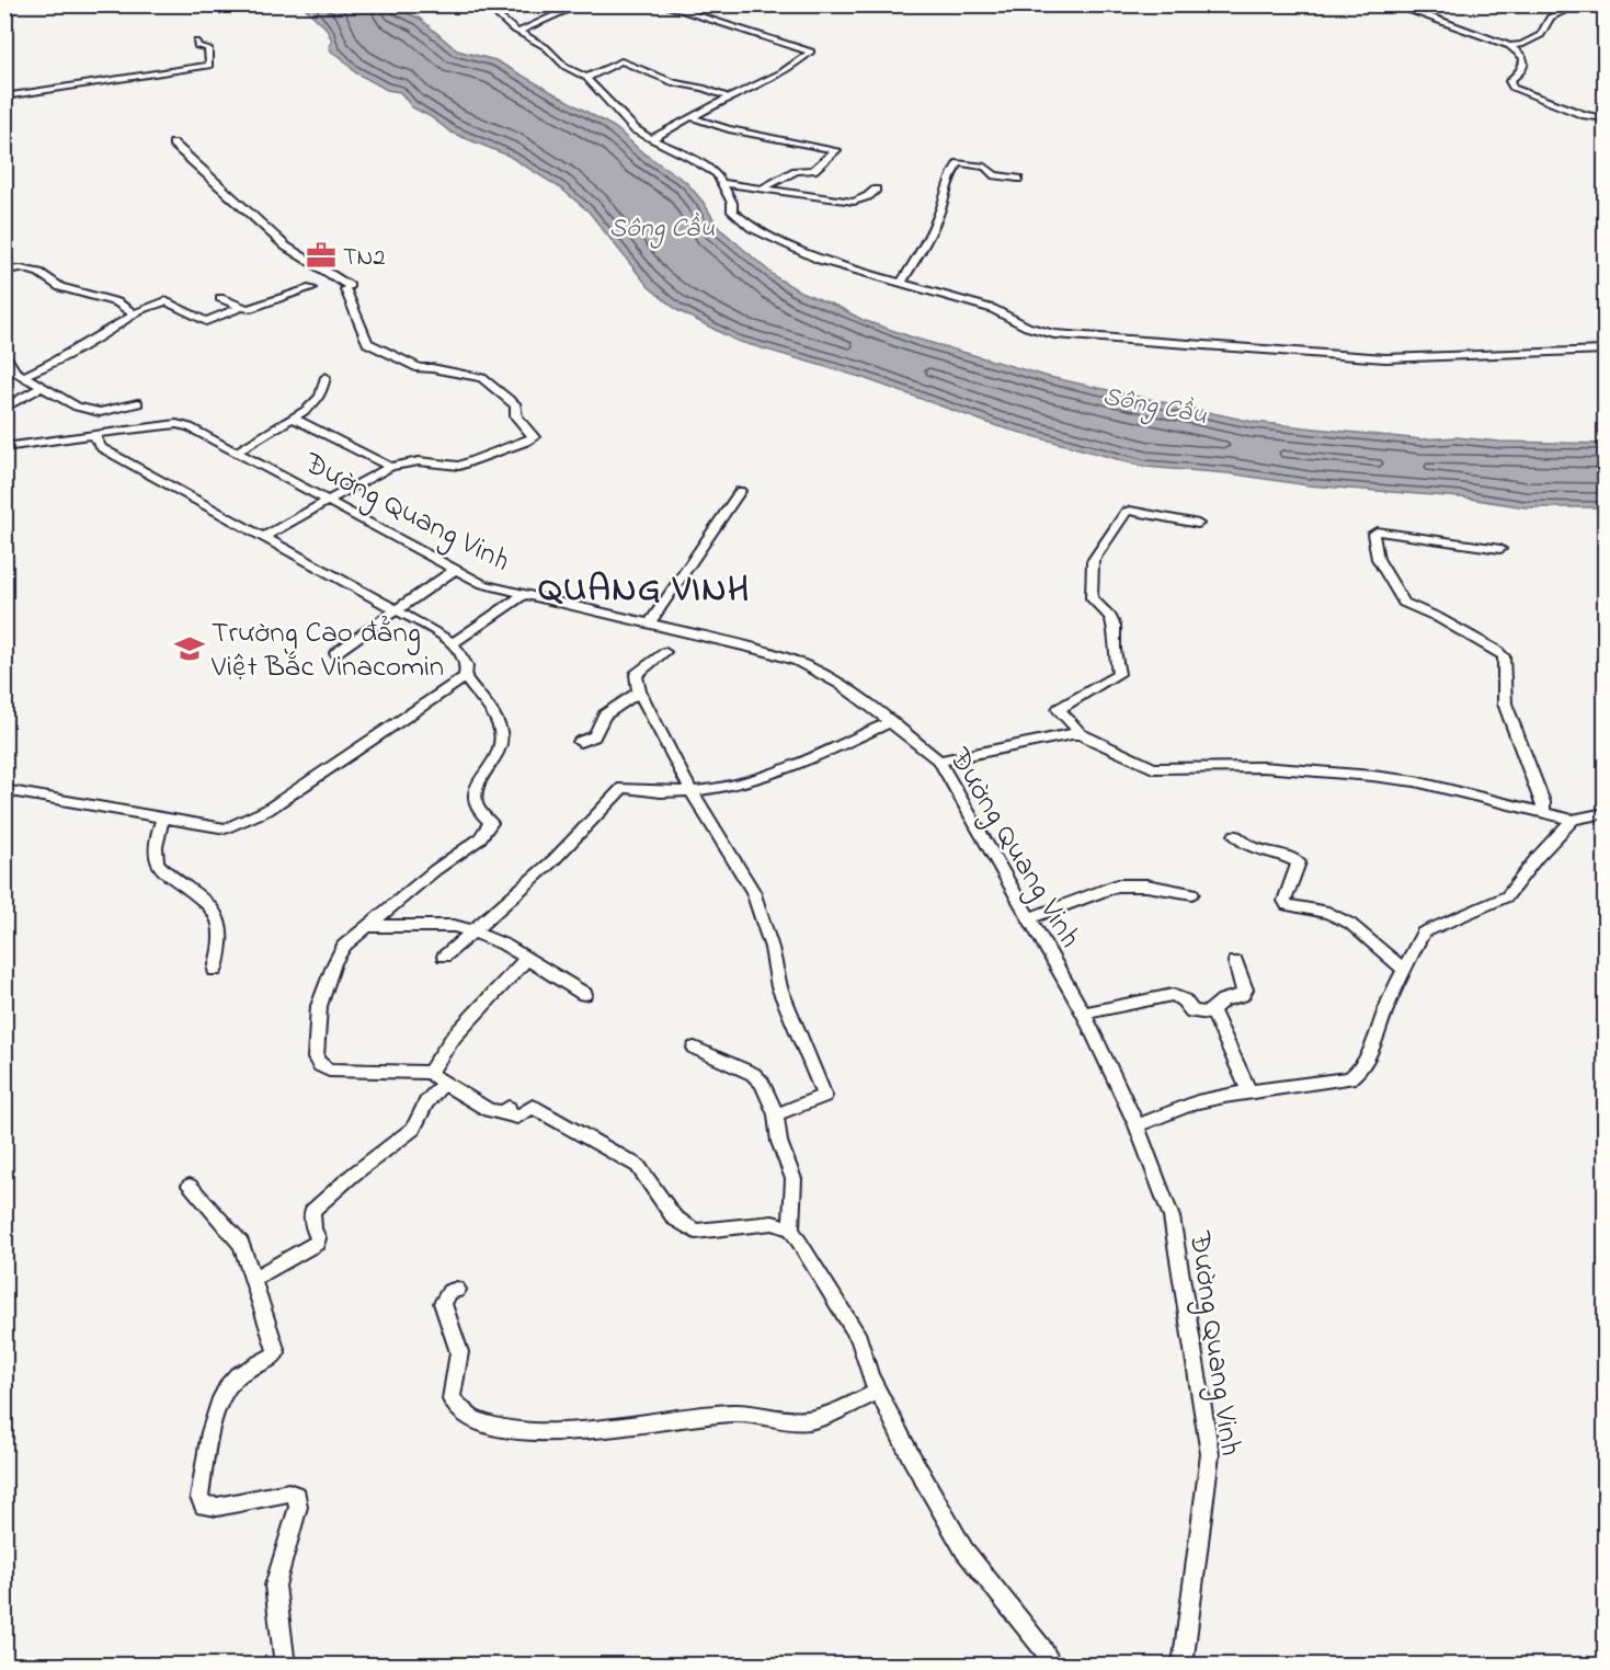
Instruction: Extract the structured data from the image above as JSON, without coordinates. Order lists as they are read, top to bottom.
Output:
{
  "streets": {
    "street": ["Đường Quang Vinh"]
  },
  "districts": ["QUANG VINH"],
  "water": ["Sông Cầu"],
  "places": {
    "office": ["TN2"],
    "school or university": ["Trường Cao đẳng Việt Bắc Vinacomin"]
  }
}
